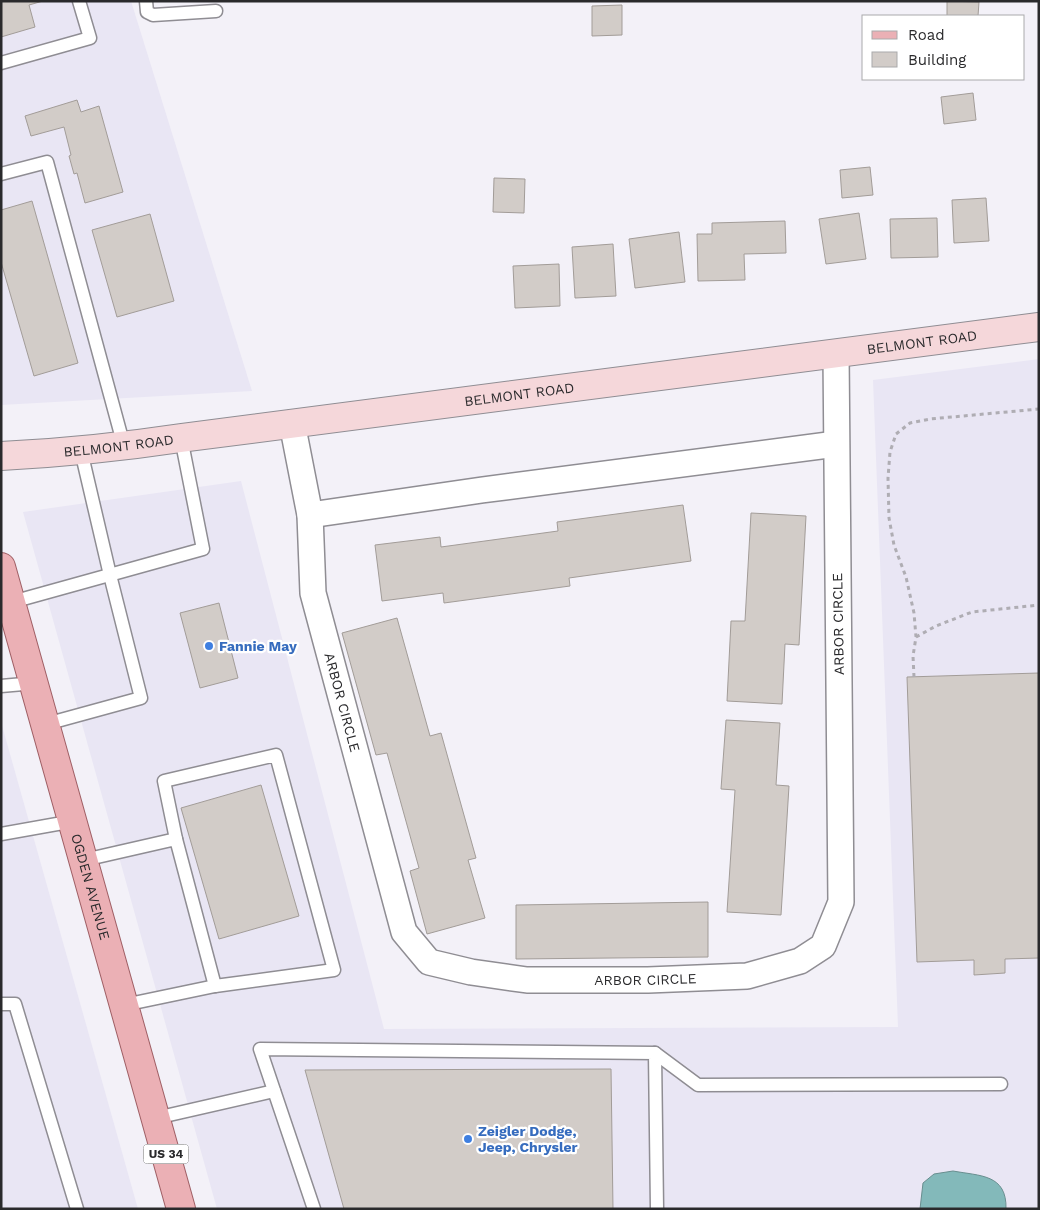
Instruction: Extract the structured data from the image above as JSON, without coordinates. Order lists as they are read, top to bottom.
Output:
{
  "streets": {
    "main road": ["BELMONT ROAD", "OGDEN AVENUE", "US 34"],
    "street": ["ARBOR CIRCLE"]
  },
  "crossings": [
    ["BELMONT ROAD", "ARBOR CIRCLE"]
  ],
  "places": ["Fannie May", "Zeigler Dodge, Jeep, Chrysler"],
  "legend": ["Road", "Building"]
}
